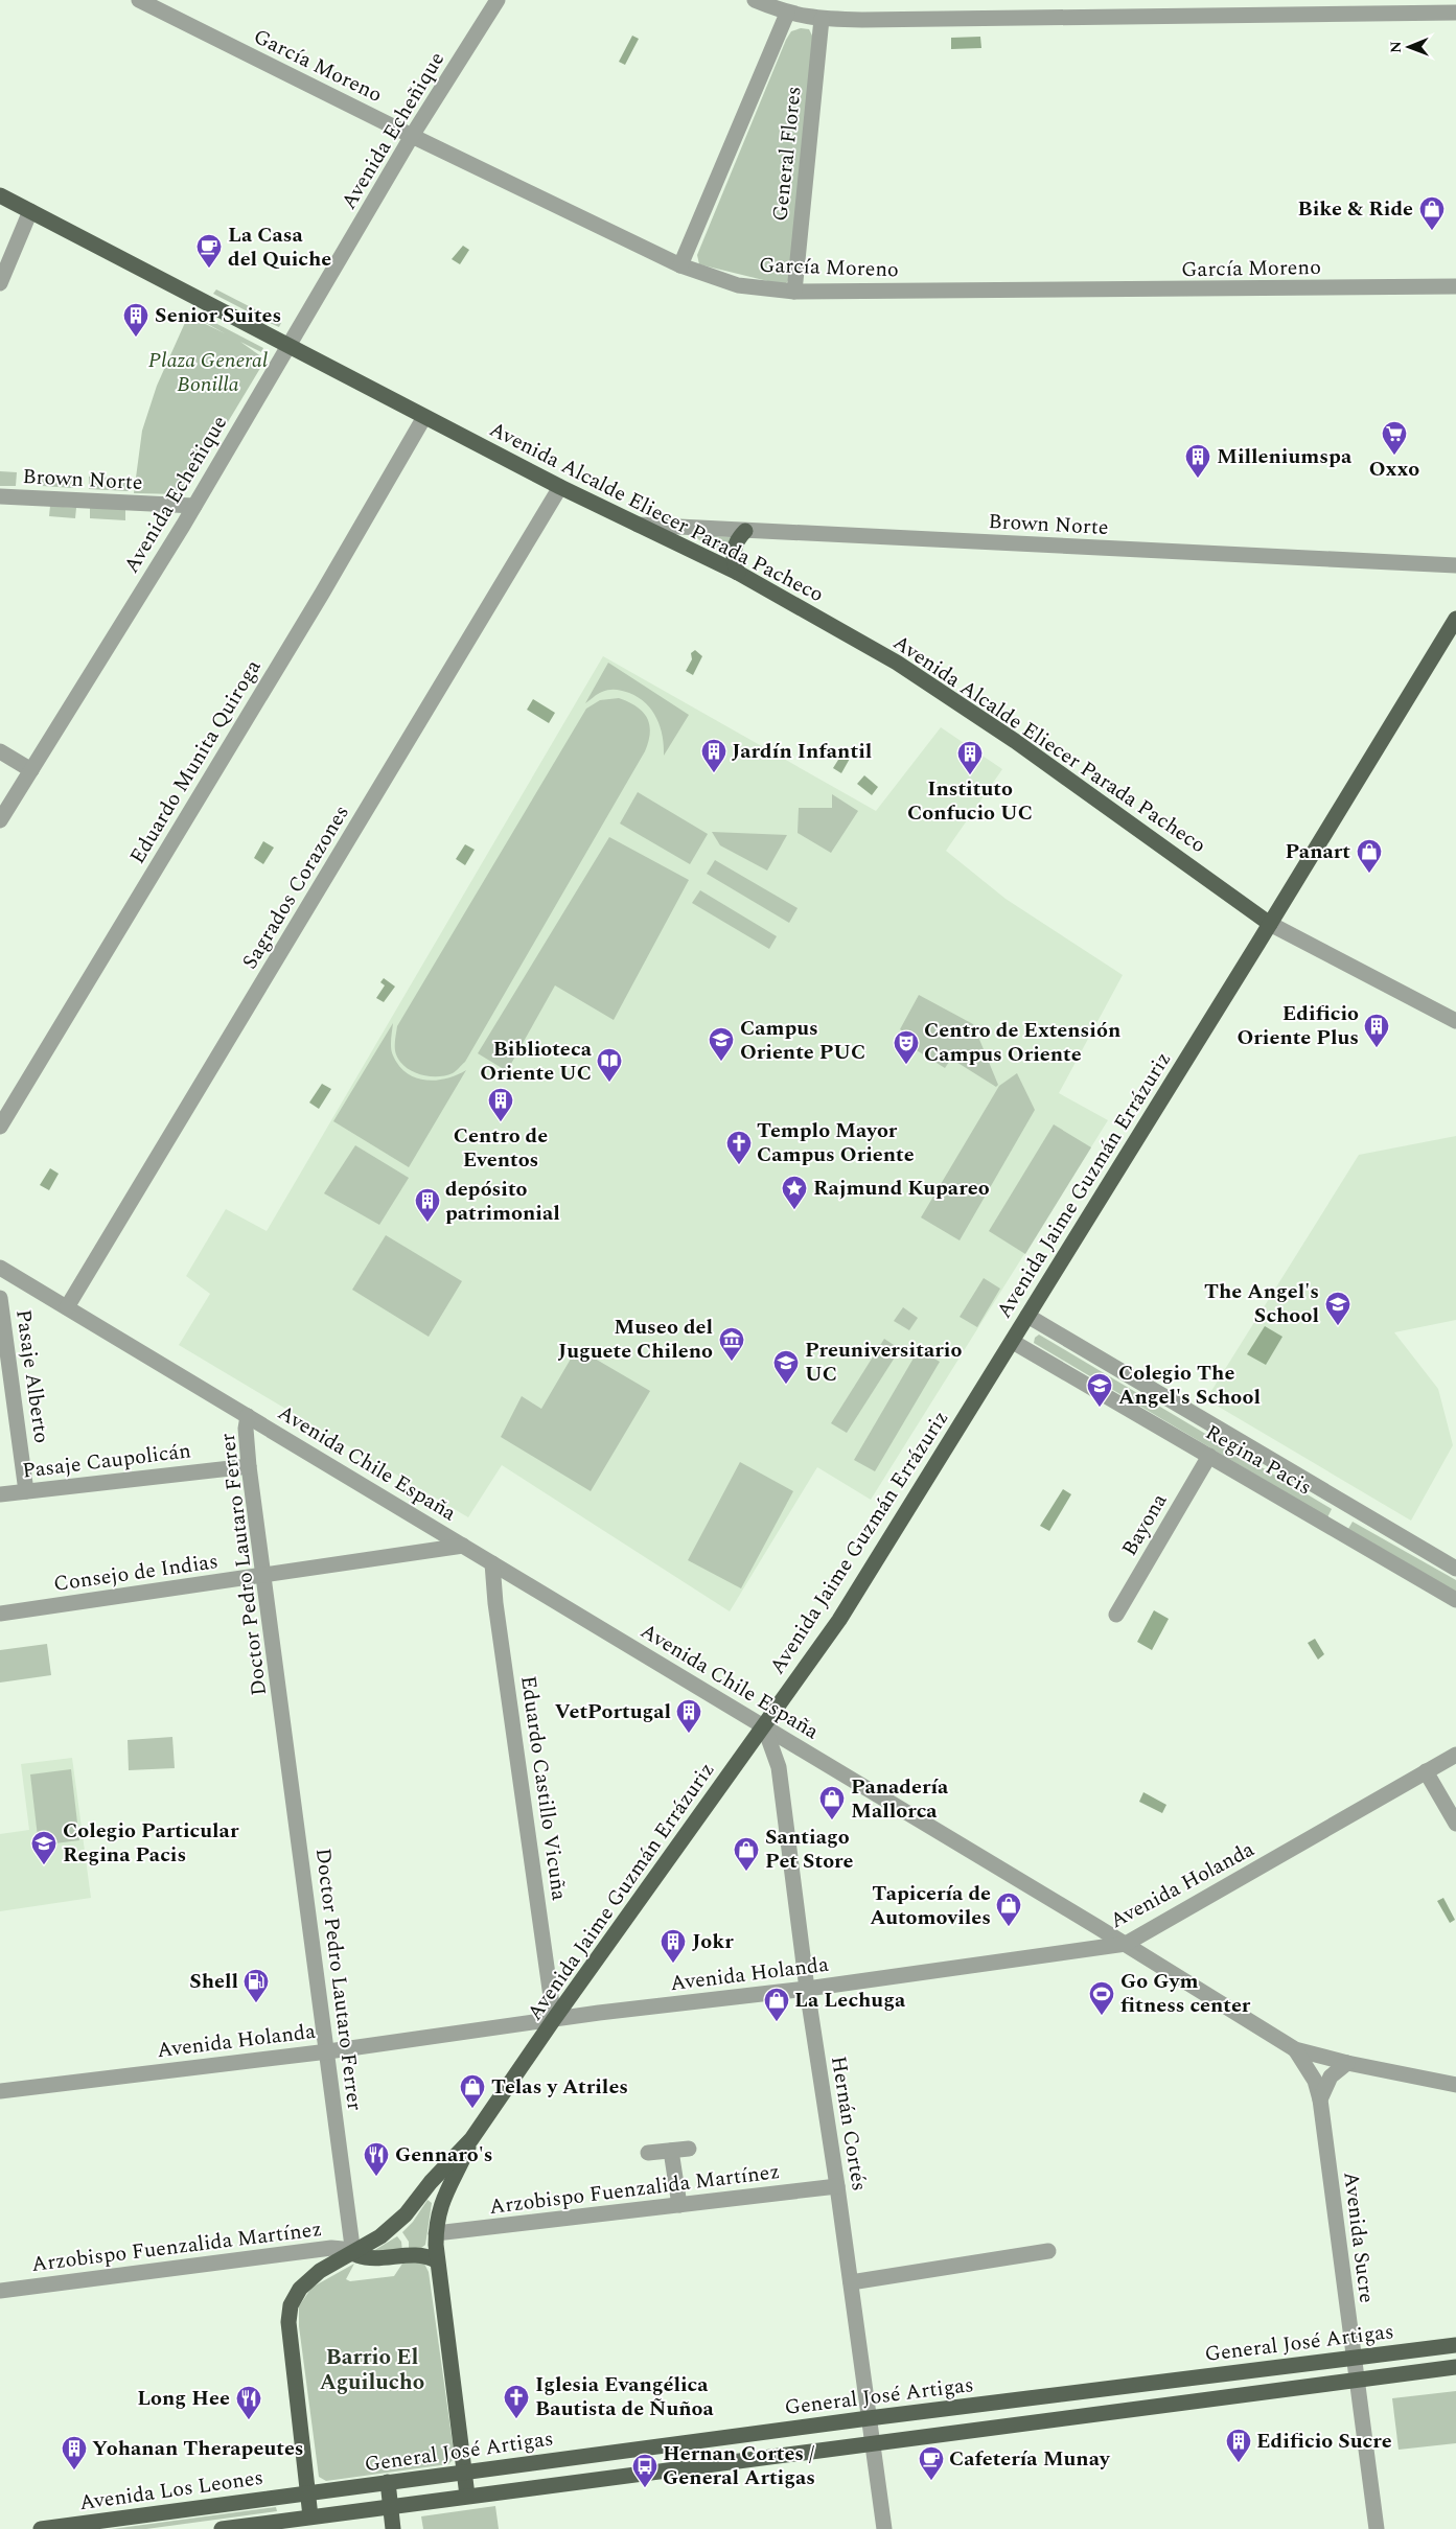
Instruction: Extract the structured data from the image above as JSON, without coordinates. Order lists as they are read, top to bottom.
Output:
{
  "streets": {
    "main road": [
      "Avenida Alcalde Eliecer Parada Pacheco",
      "Avenida Jaime Guzmán Errázuriz",
      "General José Artigas",
      "Avenida Los Leones"
    ],
    "street": [
      "García Moreno",
      "Avenida Echeñique",
      "General Flores",
      "Brown Norte",
      "Eduardo Munita Quiroga",
      "Sagrados Corazones",
      "Pasaje Alberto",
      "Regina Pacis",
      "Pasaje Caupolicán",
      "Avenida Chile España",
      "Bayona",
      "Doctor Pedro Lautaro Ferrer",
      "Consejo de Indias",
      "Eduardo Castillo Vicuña",
      "Avenida Holanda",
      "Hernán Cortés",
      "Arzobispo Fuenzalida Martínez",
      "Avenida Sucre"
    ]
  },
  "crossings": [
    ["García Moreno", "Avenida Echeñique"],
    ["García Moreno", "General Flores"],
    ["Avenida Echeñique", "Brown Norte"],
    ["Avenida Echeñique", "Avenida Alcalde Eliecer Parada Pacheco"],
    ["Brown Norte", "Avenida Alcalde Eliecer Parada Pacheco"],
    ["Avenida Alcalde Eliecer Parada Pacheco", "Eduardo Munita Quiroga"],
    ["Avenida Alcalde Eliecer Parada Pacheco", "Sagrados Corazones"],
    ["Avenida Alcalde Eliecer Parada Pacheco", "Avenida Jaime Guzmán Errázuriz"],
    ["Sagrados Corazones", "Avenida Chile España"],
    ["Avenida Jaime Guzmán Errázuriz", "Regina Pacis"],
    ["Avenida Jaime Guzmán Errázuriz", "Avenida Chile España"],
    ["Avenida Jaime Guzmán Errázuriz", "Doctor Pedro Lautaro Ferrer"],
    ["Avenida Jaime Guzmán Errázuriz", "Eduardo Castillo Vicuña"],
    ["Avenida Jaime Guzmán Errázuriz", "Avenida Holanda"],
    ["Avenida Jaime Guzmán Errázuriz", "Hernán Cortés"],
    ["Avenida Jaime Guzmán Errázuriz", "Arzobispo Fuenzalida Martínez"],
    ["Pasaje Alberto", "Pasaje Caupolicán"],
    ["Regina Pacis", "Bayona"],
    ["Pasaje Caupolicán", "Doctor Pedro Lautaro Ferrer"],
    ["Avenida Chile España", "Doctor Pedro Lautaro Ferrer"],
    ["Avenida Chile España", "Consejo de Indias"],
    ["Avenida Chile España", "Eduardo Castillo Vicuña"],
    ["Avenida Chile España", "Avenida Holanda"],
    ["Avenida Chile España", "Hernán Cortés"],
    ["Avenida Chile España", "Avenida Sucre"],
    ["Doctor Pedro Lautaro Ferrer", "Consejo de Indias"],
    ["Doctor Pedro Lautaro Ferrer", "Avenida Holanda"],
    ["Doctor Pedro Lautaro Ferrer", "Arzobispo Fuenzalida Martínez"],
    ["Eduardo Castillo Vicuña", "Avenida Holanda"],
    ["Avenida Holanda", "Hernán Cortés"],
    ["Hernán Cortés", "Arzobispo Fuenzalida Martínez"],
    ["Hernán Cortés", "General José Artigas"],
    ["Avenida Sucre", "General José Artigas"],
    ["General José Artigas", "Avenida Los Leones"]
  ],
  "districts": ["Barrio El Aguilucho"],
  "parks": ["Plaza General Bonilla"],
  "places": {
    "shop": [
      "Bike & Ride",
      "Panart",
      "Panadería Mallorca",
      "Santiago Pet Store",
      "Tapicería de Automoviles",
      "La Lechuga",
      "Telas y Atriles"
    ],
    "cafe": ["La Casa del Quiche", "Cafetería Munay"],
    "building": [
      "Senior Suites",
      "Milleniumspa",
      "Jardín Infantil",
      "Instituto Confucio UC",
      "Edificio Oriente Plus",
      "Centro de Eventos",
      "depósito patrimonial",
      "VetPortugal",
      "Jokr",
      "Edificio Sucre",
      "Yohanan Therapeutes"
    ],
    "supermarket": ["Oxxo"],
    "school or university": [
      "Campus Oriente PUC",
      "The Angel's School",
      "Preuniversitario UC",
      "Colegio The Angel's School",
      "Colegio Particular Regina Pacis"
    ],
    "theatre": ["Centro de Extensión Campus Oriente"],
    "library": ["Biblioteca Oriente UC"],
    "church": ["Templo Mayor Campus Oriente", "Iglesia Evangélica Bautista de Ñuñoa"],
    "place": ["Rajmund Kupareo"],
    "museum": ["Museo del Juguete Chileno"],
    "fuel station": ["Shell"],
    "sports": ["Go Gym fitness center"],
    "restaurant": ["Gennaro's", "Long Hee"],
    "bus stop": ["Hernan Cortes / General Artigas"]
  },
  "north": "left"
}
